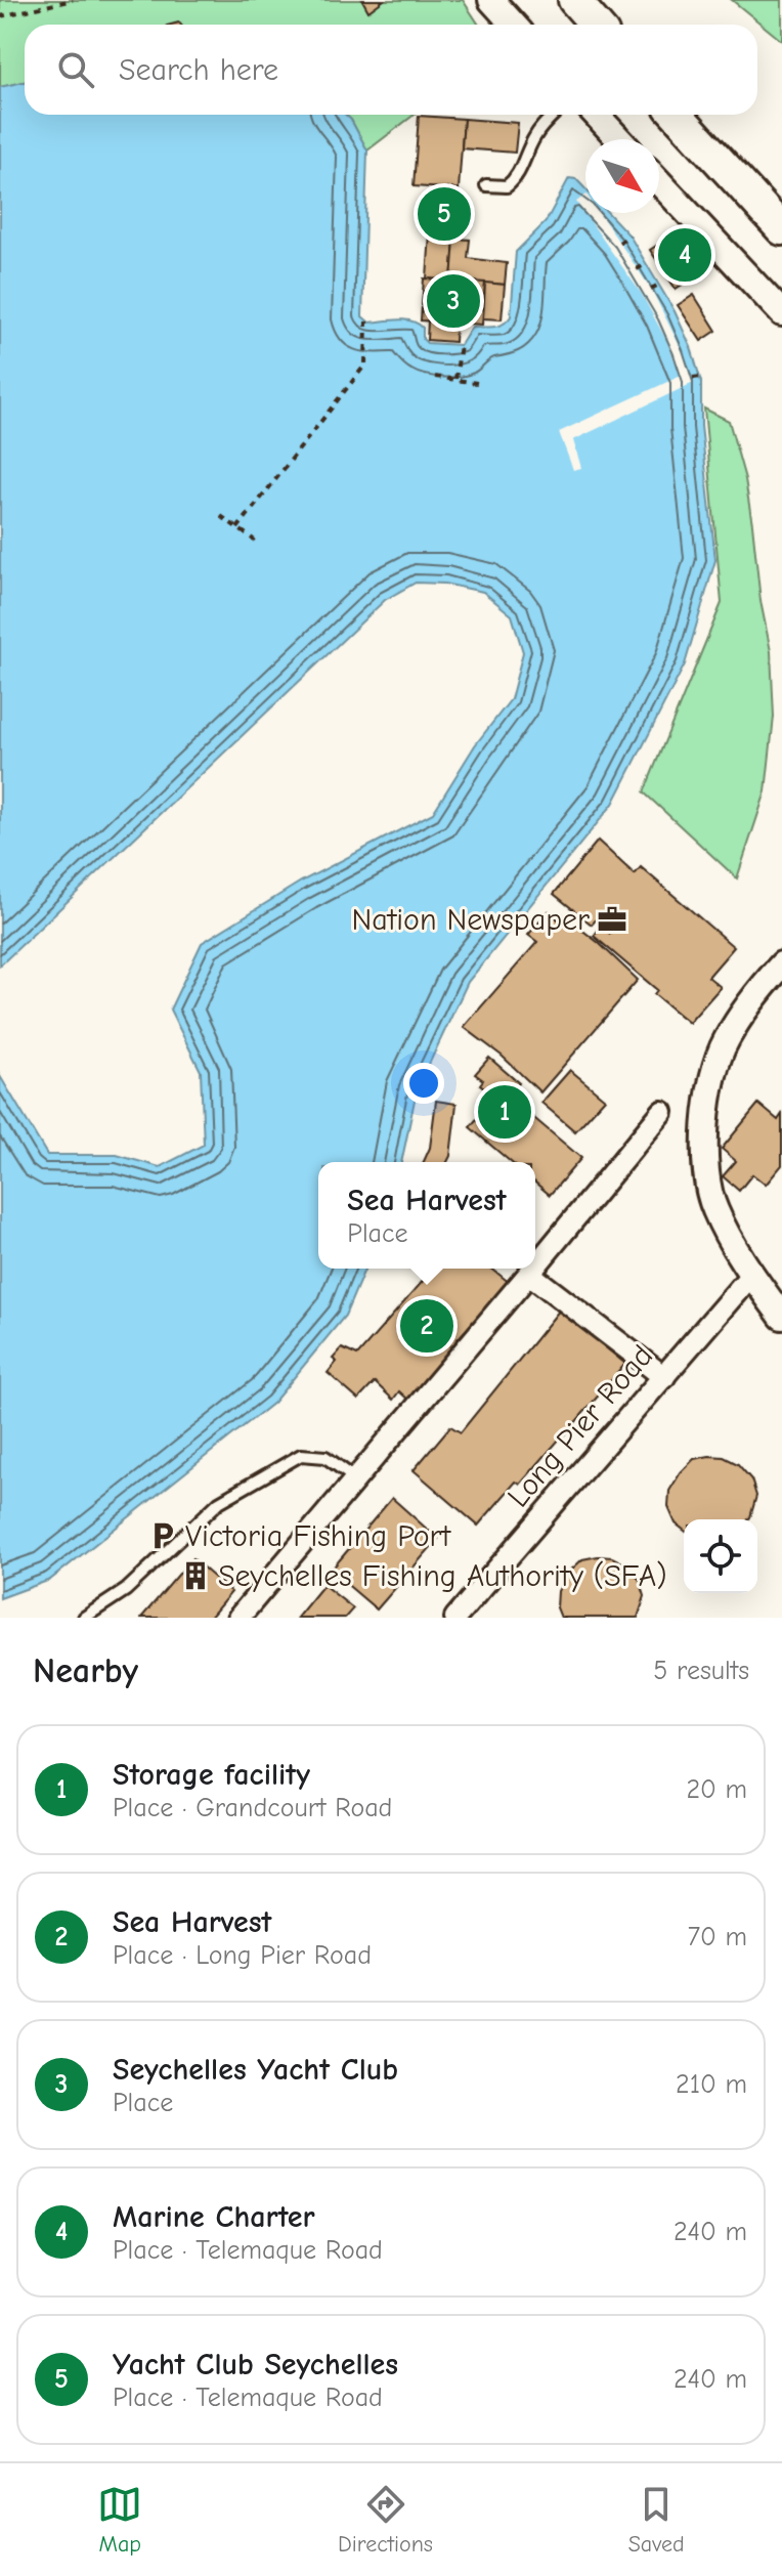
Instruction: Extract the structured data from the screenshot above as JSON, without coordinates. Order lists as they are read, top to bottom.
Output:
{
  "streets": {
    "street": ["Long Pier Road"]
  },
  "places": {
    "office": ["Nation Newspaper"],
    "parking": ["Victoria Fishing Port"],
    "building": ["Seychelles Fishing Authority (SFA)"]
  },
  "north": "bottom right",
  "page": {
    "search": "Search here",
    "pins": [
      "5",
      "4",
      "3",
      "1",
      "2"
    ],
    "popup": ["Sea Harvest", "Place"],
    "heading": ["Nearby", "5 results"],
    "list": [
      {
        "mark": "1",
        "name": "Storage facility",
        "note": "Place · Grandcourt Road",
        "value": "20 m"
      },
      {
        "mark": "2",
        "name": "Sea Harvest",
        "note": "Place · Long Pier Road",
        "value": "70 m"
      },
      {
        "mark": "3",
        "name": "Seychelles Yacht Club",
        "note": "Place",
        "value": "210 m"
      },
      {
        "mark": "4",
        "name": "Marine Charter",
        "note": "Place · Telemaque Road",
        "value": "240 m"
      },
      {
        "mark": "5",
        "name": "Yacht Club Seychelles",
        "note": "Place · Telemaque Road",
        "value": "240 m"
      }
    ],
    "nav": ["Map", "Directions", "Saved"]
  }
}
